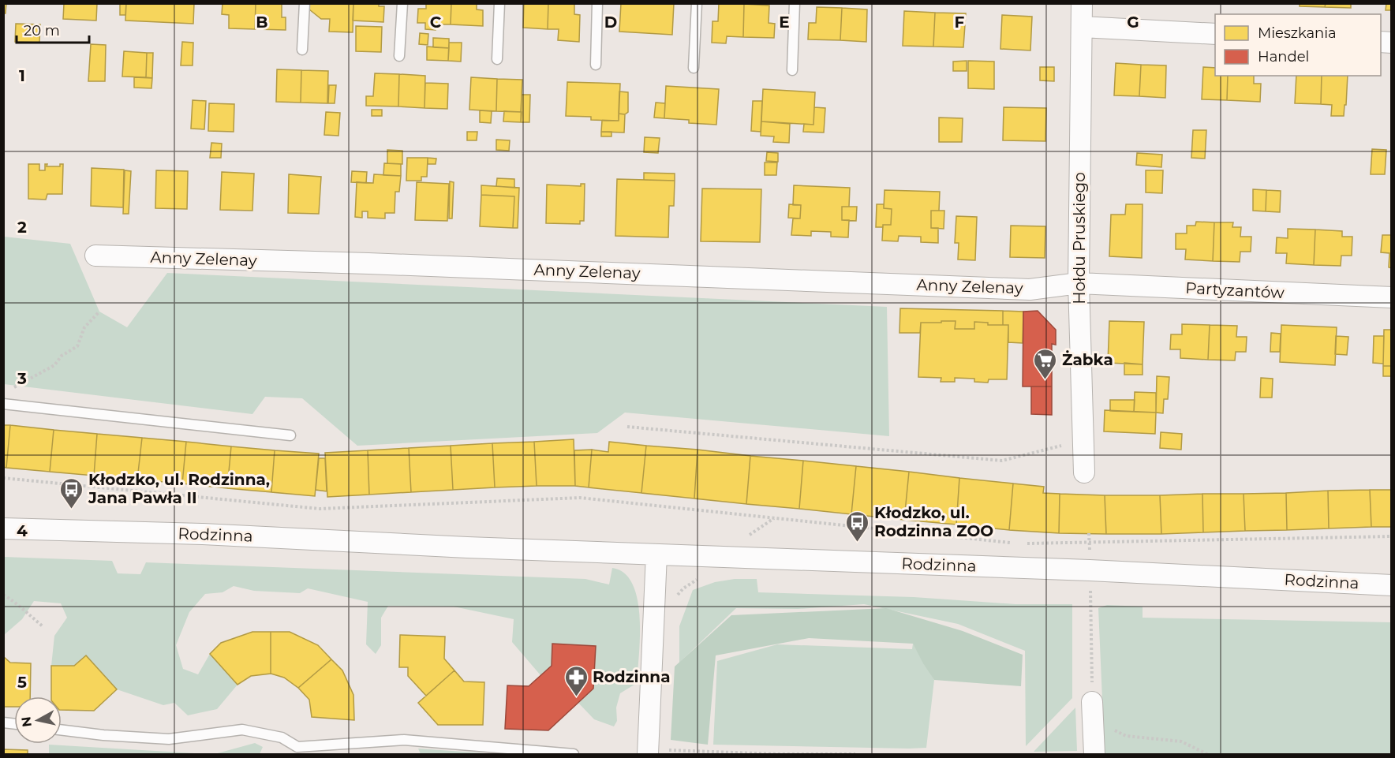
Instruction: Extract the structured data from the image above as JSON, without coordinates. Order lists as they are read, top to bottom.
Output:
{
  "streets": {
    "street": [
      "Hołdu Pruskiego",
      "Anny Zelenay",
      "Partyzantów",
      "Rodzinna"
    ]
  },
  "crossings": [
    ["Hołdu Pruskiego", "Anny Zelenay"],
    ["Hołdu Pruskiego", "Partyzantów"],
    ["Anny Zelenay", "Partyzantów"]
  ],
  "places": {
    "supermarket": ["Żabka"],
    "bus stop": ["Kłodzko, ul. Rodzinna, Jana Pawła II", "Kłodzko, ul. Rodzinna ZOO"],
    "pharmacy": ["Rodzinna"]
  },
  "legend": ["Mieszkania", "Handel"],
  "scale_bar": "20 m",
  "north": "left",
  "grid": {
    "columns": [
      "B",
      "C",
      "D",
      "E",
      "F",
      "G"
    ],
    "rows": [
      "1",
      "2",
      "3",
      "4",
      "5"
    ]
  }
}
